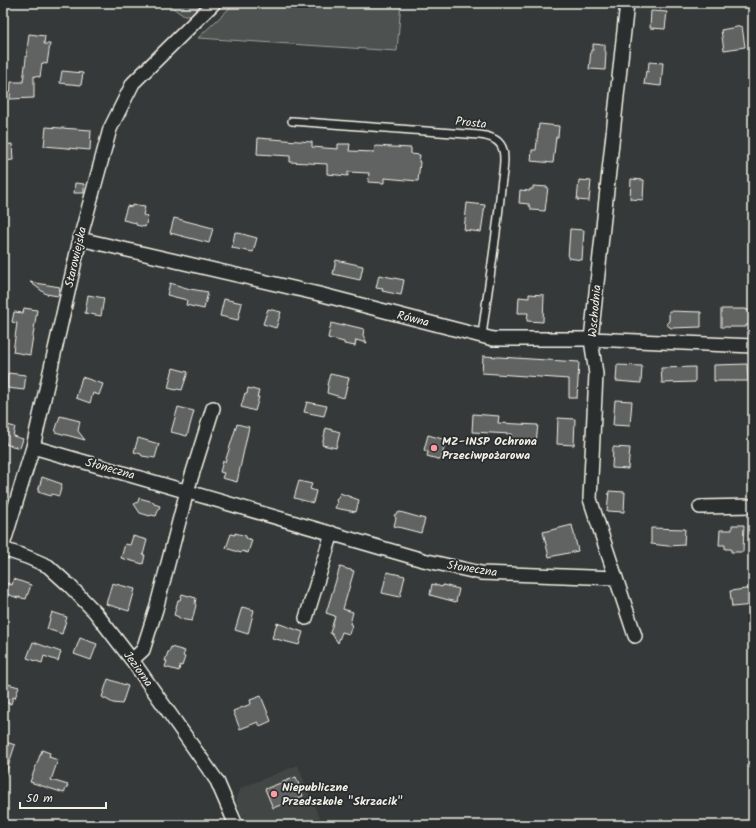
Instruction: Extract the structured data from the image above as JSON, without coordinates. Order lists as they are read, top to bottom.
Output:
{
  "streets": {
    "street": [
      "Starowiejska",
      "Wschodnia",
      "Równa",
      "Słoneczna",
      "Jeziorna"
    ],
    "lane": ["Prosta"]
  },
  "crossings": [
    ["Prosta", "Równa"],
    ["Starowiejska", "Równa"],
    ["Starowiejska", "Słoneczna"],
    ["Wschodnia", "Równa"],
    ["Wschodnia", "Słoneczna"]
  ],
  "places": ["MZ-INSP Ochrona Przeciwpożarowa", "Niepubliczne Przedszkole \"Skrzacik\""],
  "scale_bar": "50 m"
}
